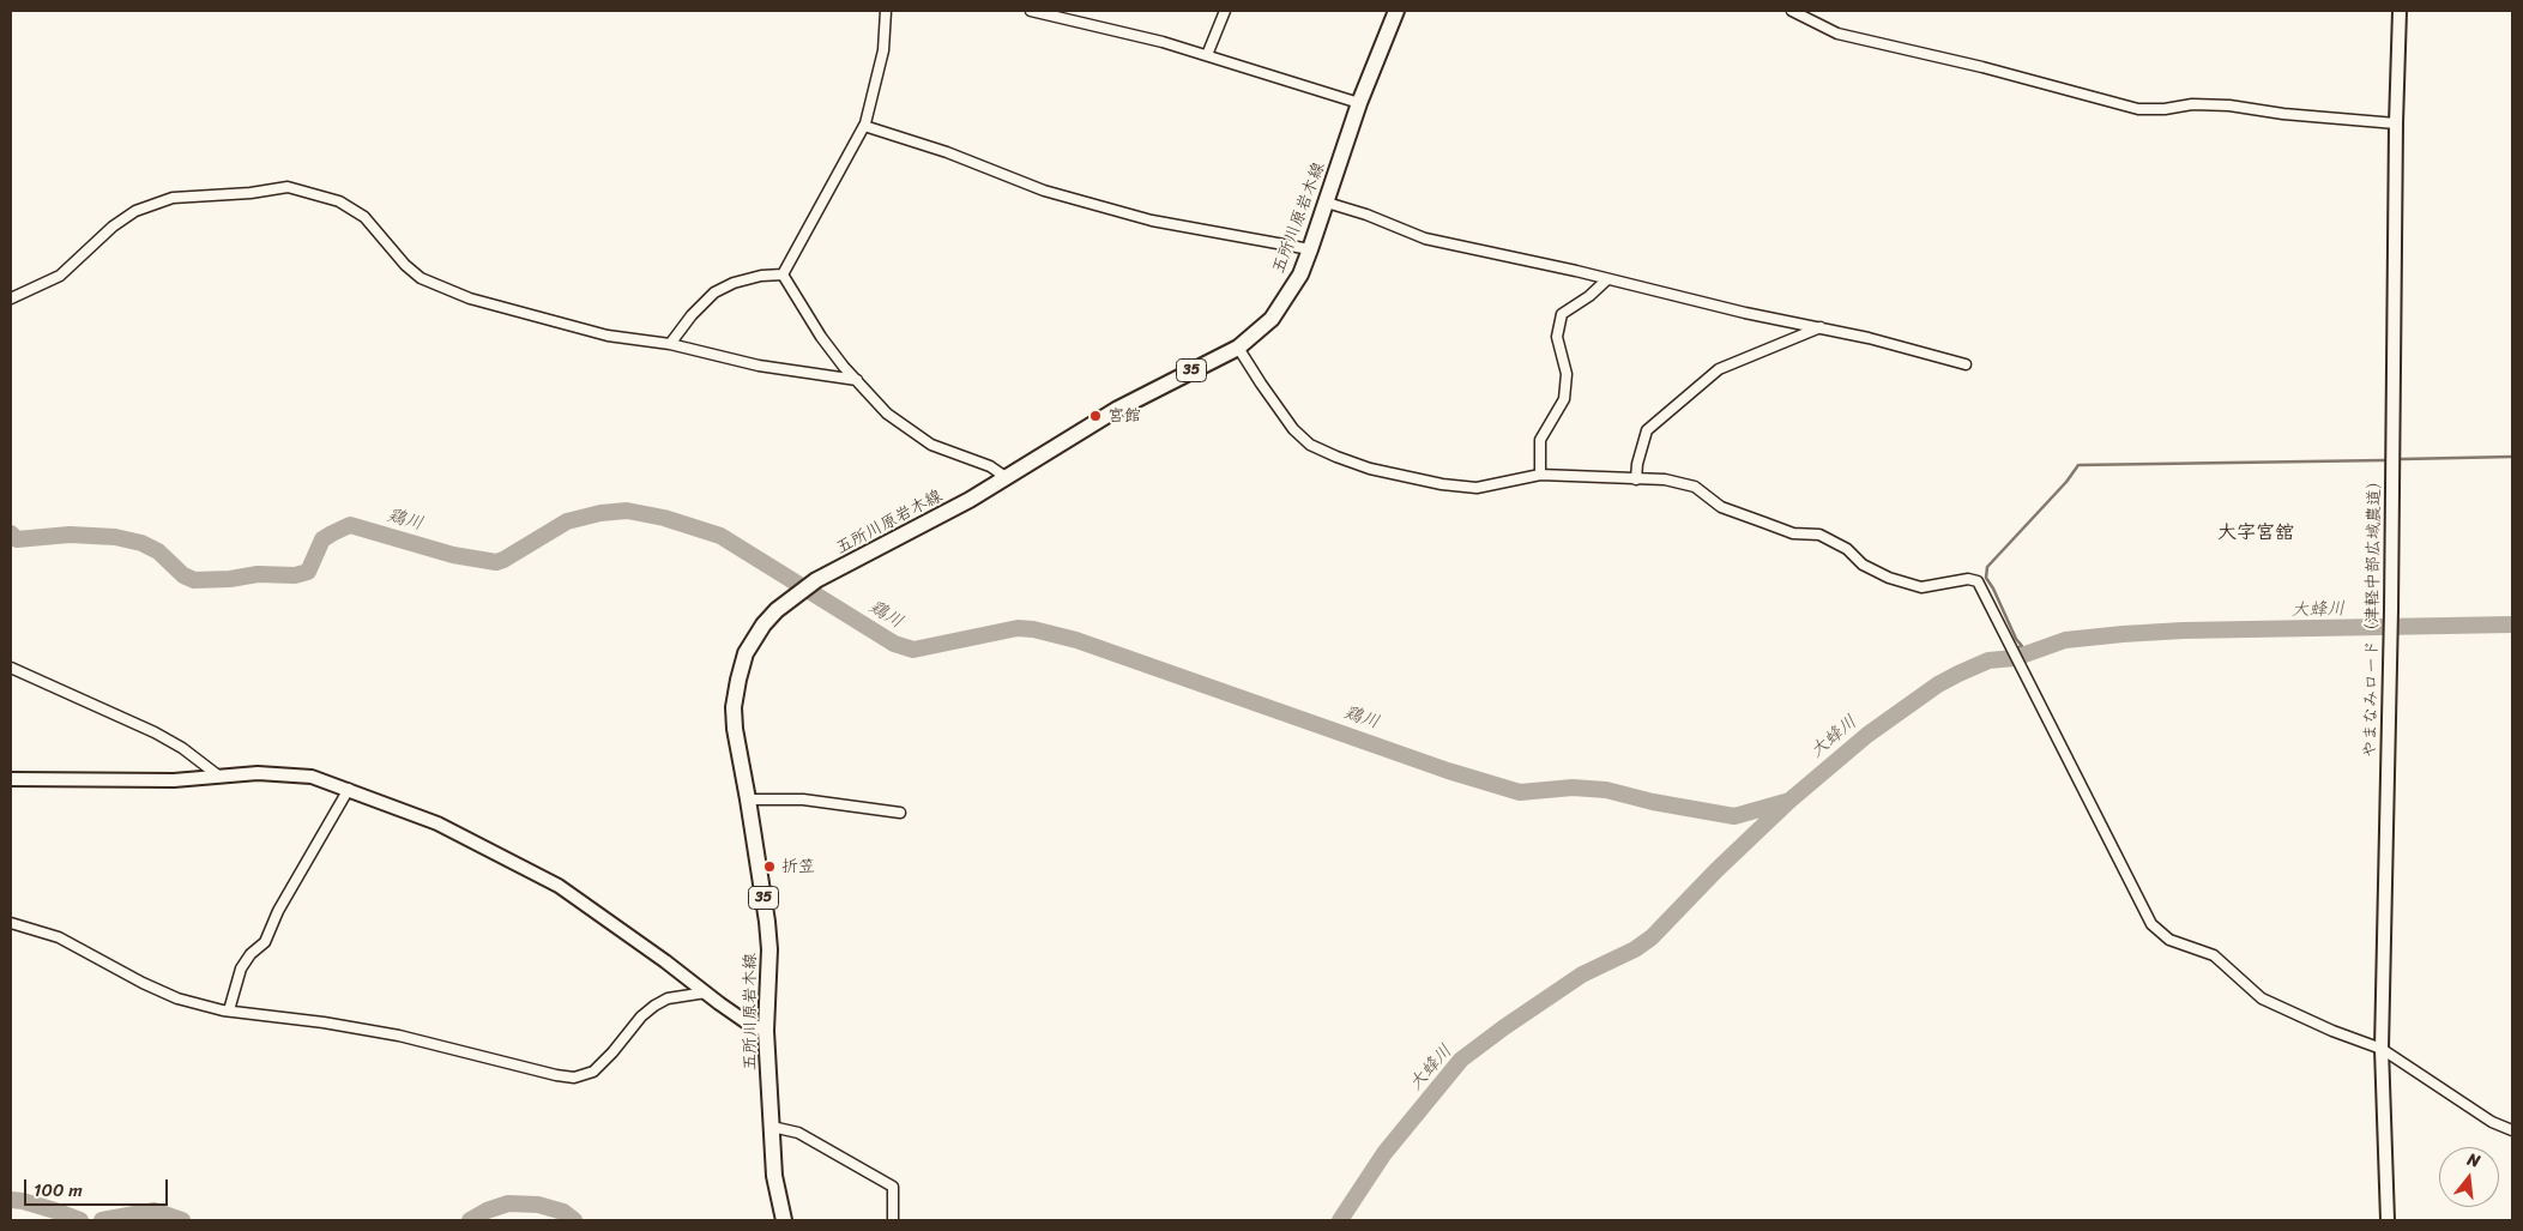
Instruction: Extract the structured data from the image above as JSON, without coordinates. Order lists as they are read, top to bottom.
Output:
{
  "streets": {
    "main road": ["五所川原岩木線", "35"],
    "street": ["やまなみロード（津軽中部広域農道）"]
  },
  "districts": ["大字宮舘"],
  "water": ["鶏川", "大蜂川"],
  "places": ["宮館", "折笠"],
  "scale_bar": "100 m",
  "north": "top"
}
